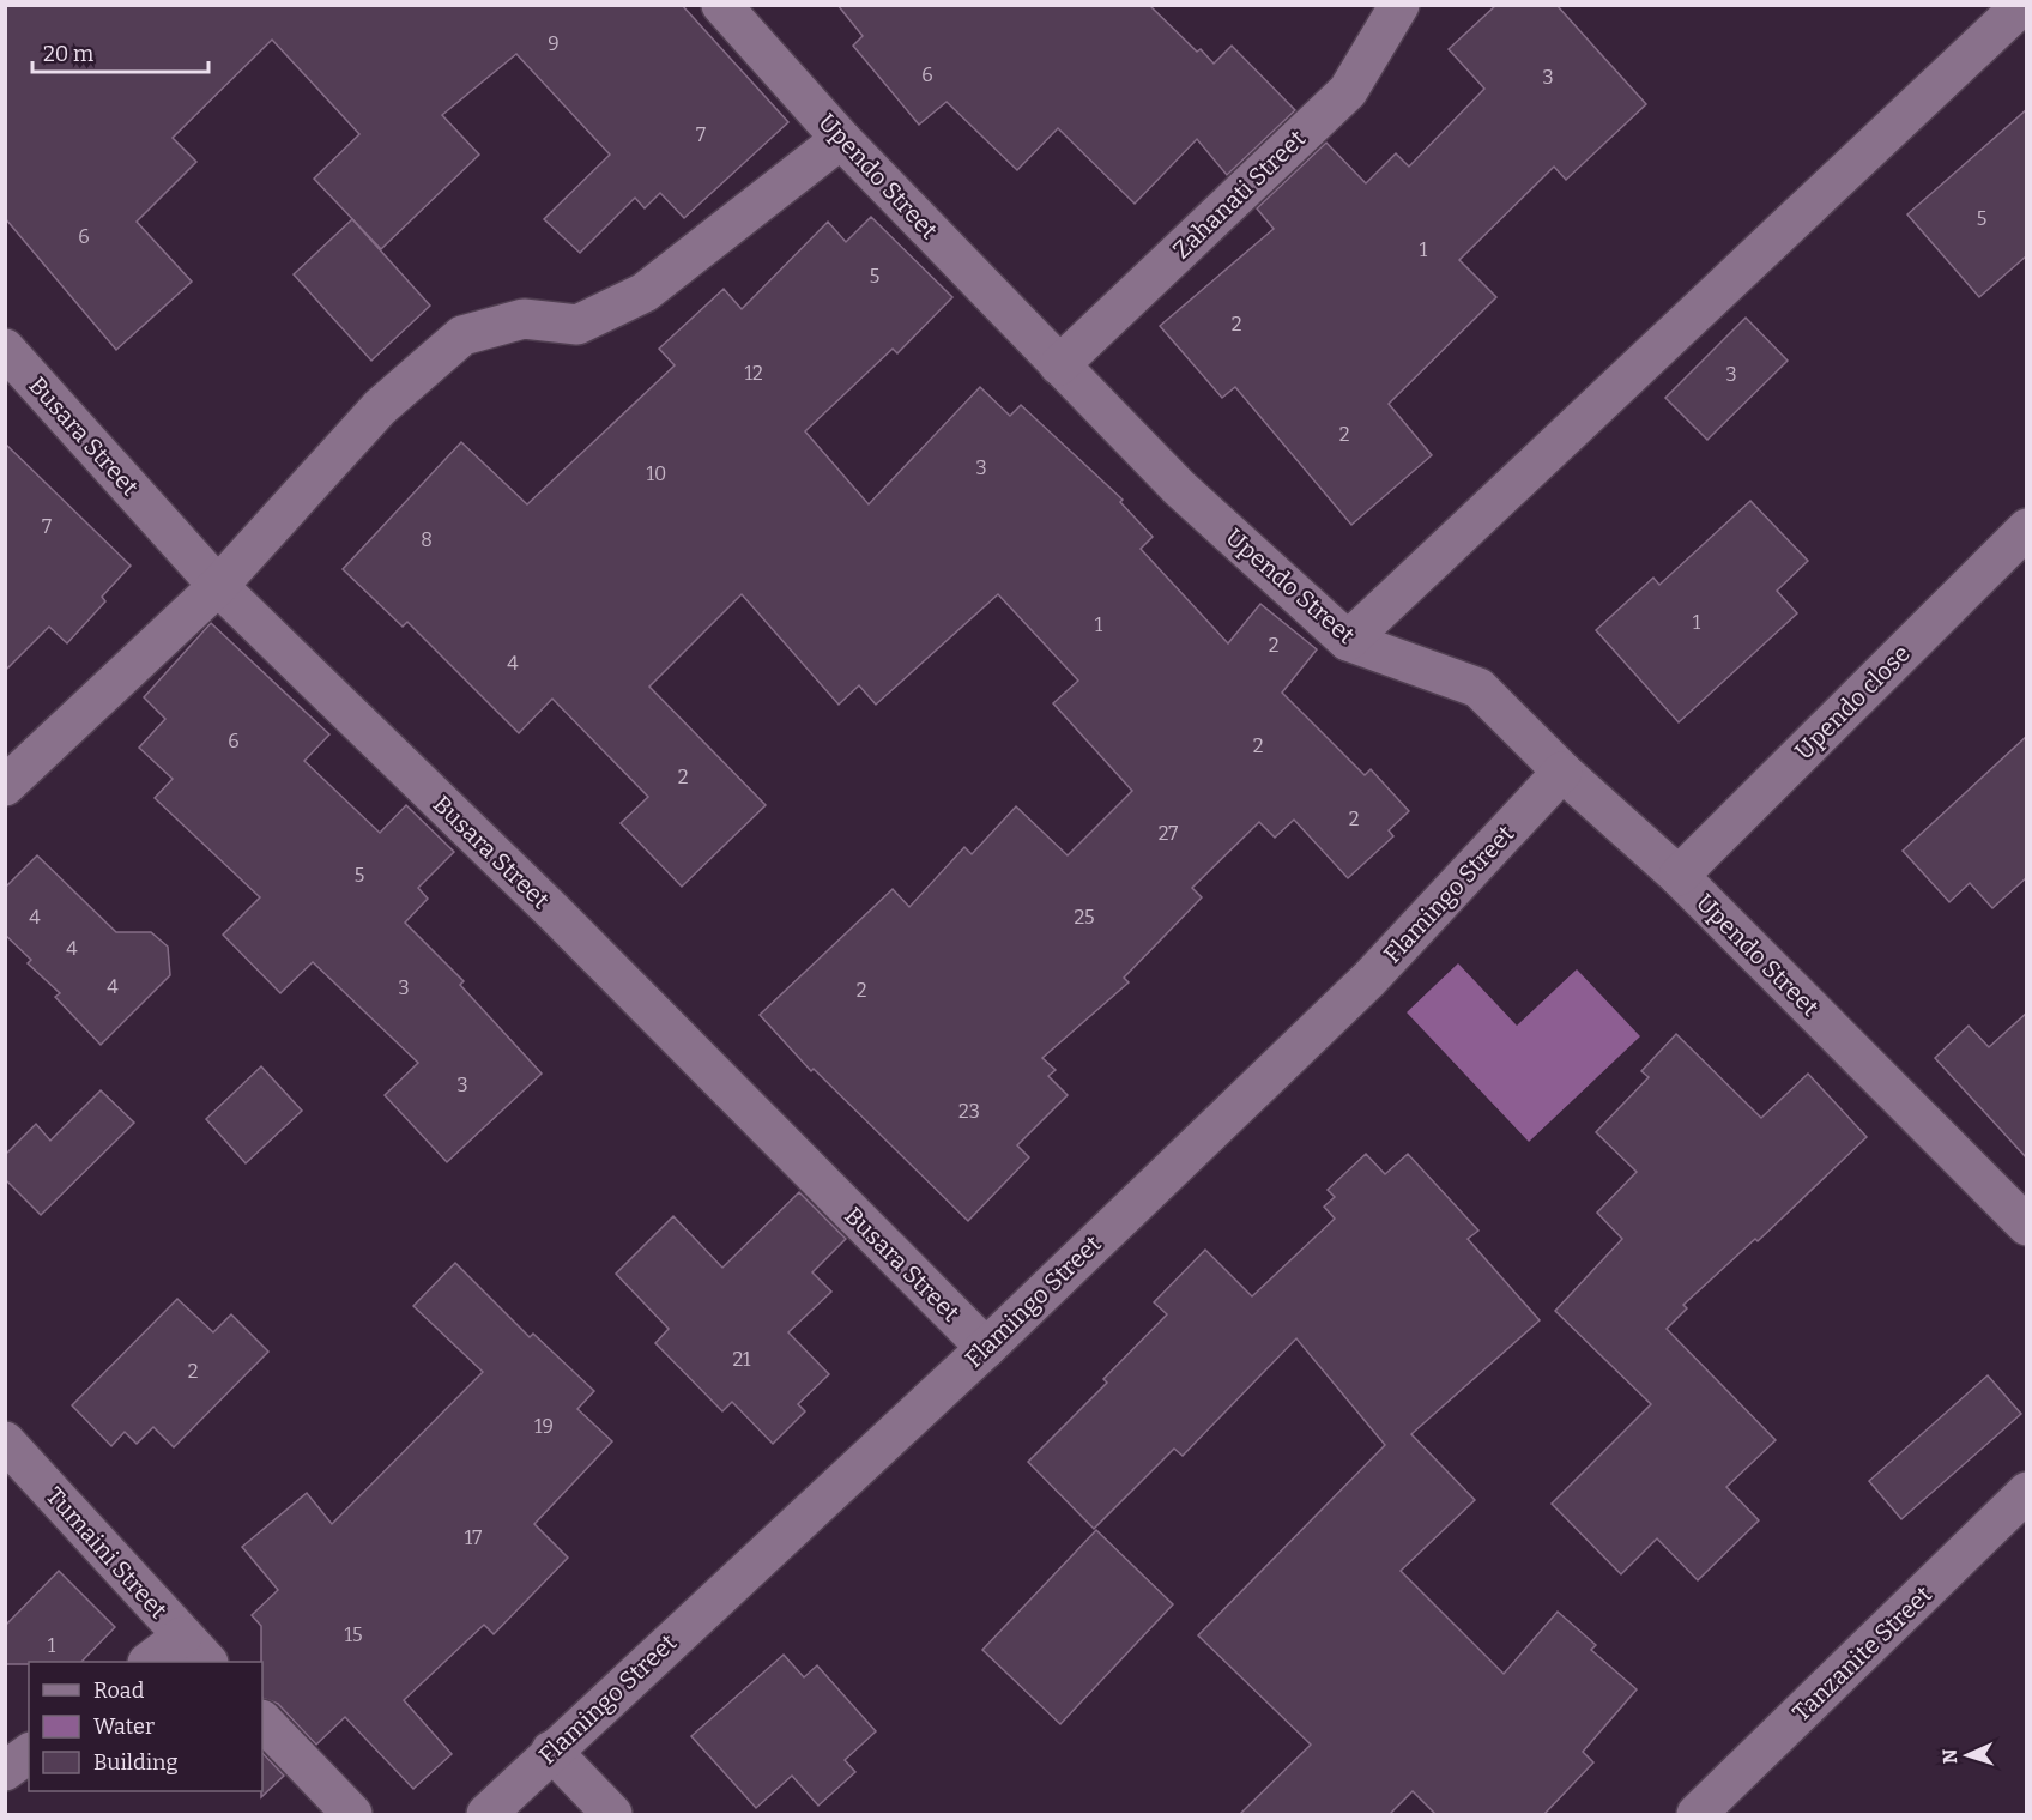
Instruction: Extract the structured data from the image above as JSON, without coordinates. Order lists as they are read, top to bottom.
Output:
{
  "streets": {
    "street": [
      "Upendo Street",
      "Zahanati Street",
      "Busara Street",
      "Upendo close",
      "Flamingo Street",
      "Tumaini Street",
      "Tanzanite Street"
    ]
  },
  "crossings": [
    ["Upendo Street", "Zahanati Street"],
    ["Upendo Street", "Upendo close"],
    ["Upendo Street", "Flamingo Street"],
    ["Busara Street", "Flamingo Street"]
  ],
  "house_numbers": [
    "9",
    "6",
    "3",
    "7",
    "5",
    "6",
    "1",
    "5",
    "2",
    "12",
    "3",
    "2",
    "3",
    "10",
    "7",
    "8",
    "1",
    "1",
    "2",
    "4",
    "6",
    "2",
    "2",
    "2",
    "27",
    "5",
    "4",
    "25",
    "4",
    "4",
    "3",
    "2",
    "3",
    "23",
    "21",
    "2",
    "19",
    "17",
    "15",
    "1"
  ],
  "legend": ["Road", "Water", "Building"],
  "scale_bar": "20 m",
  "north": "left"
}
